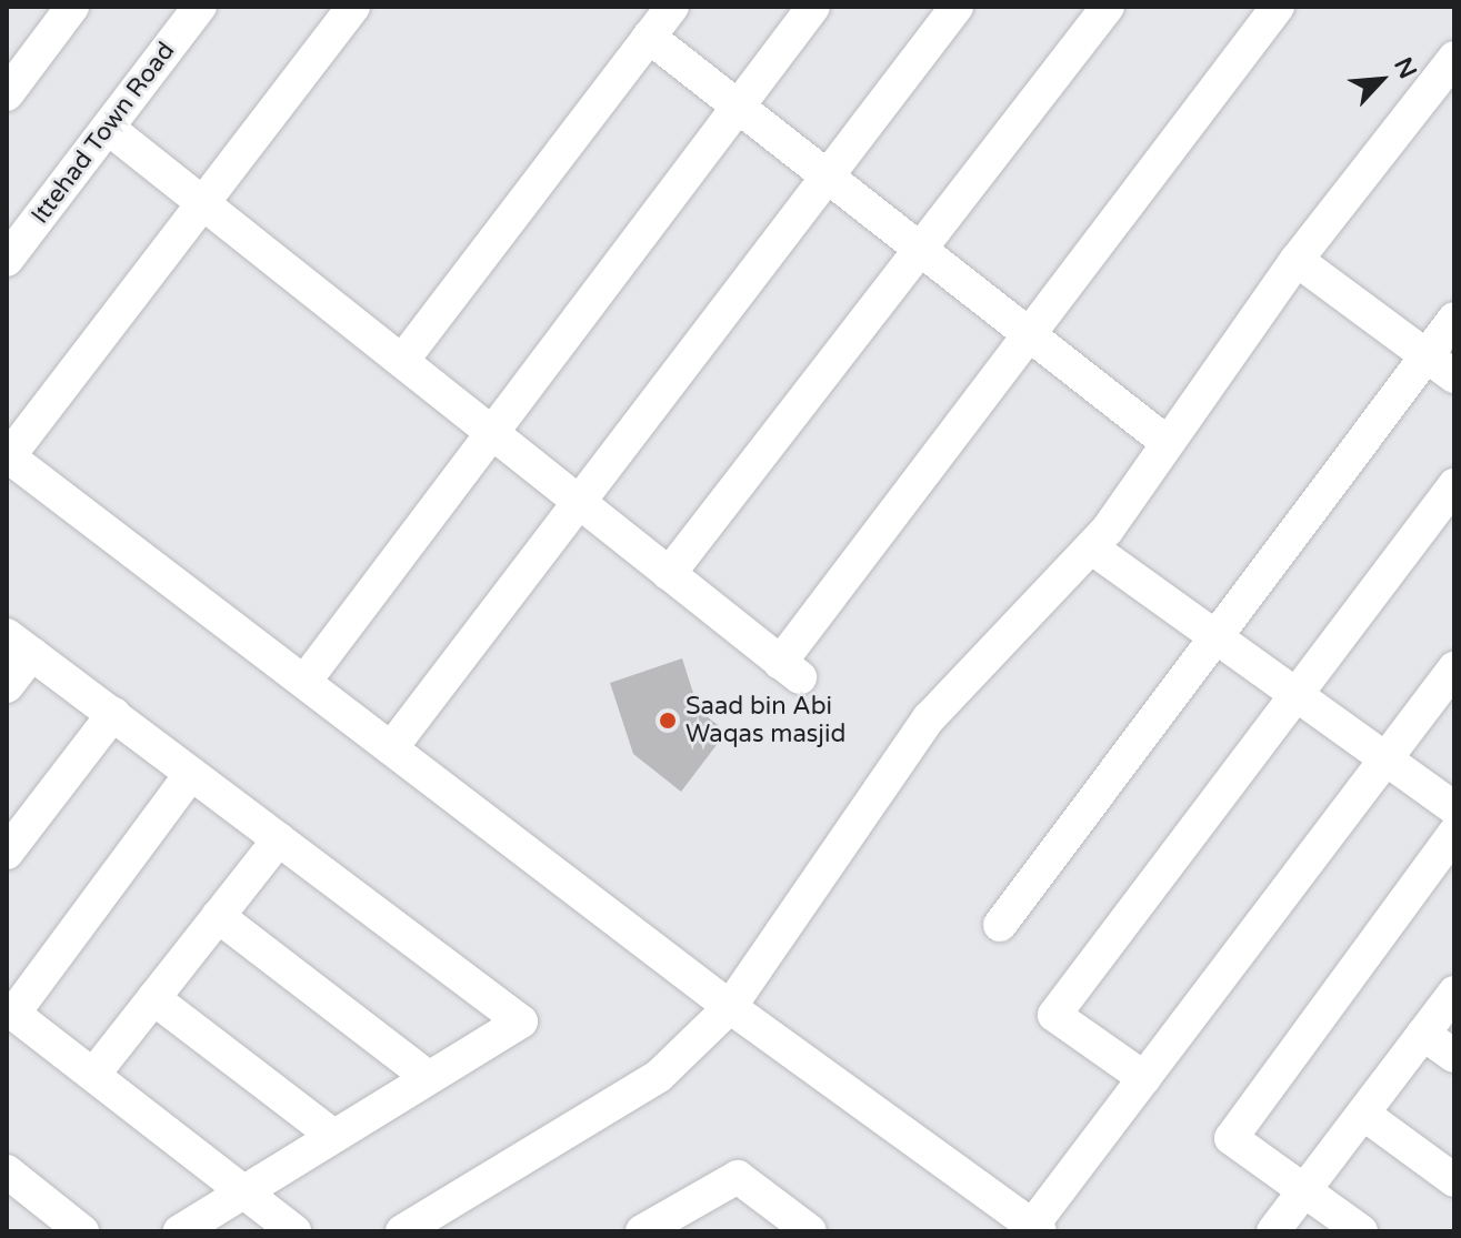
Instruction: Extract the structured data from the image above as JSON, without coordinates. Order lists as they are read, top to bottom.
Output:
{
  "streets": {
    "street": ["Ittehad Town Road"]
  },
  "places": ["Saad bin Abi Waqas masjid"],
  "north": "top right"
}
